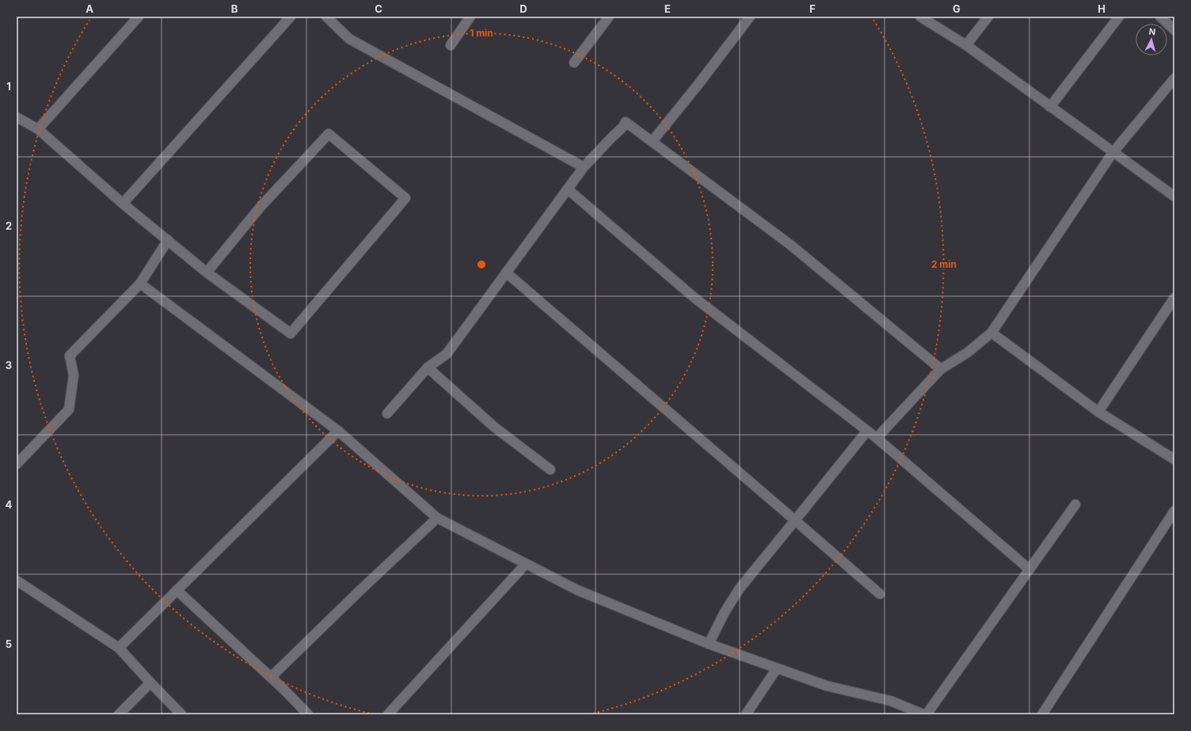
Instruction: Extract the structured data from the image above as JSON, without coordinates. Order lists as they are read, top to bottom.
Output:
{
  "north": "top",
  "grid": {
    "columns": [
      "A",
      "B",
      "C",
      "D",
      "E",
      "F",
      "G",
      "H"
    ],
    "rows": [
      "1",
      "2",
      "3",
      "4",
      "5"
    ]
  },
  "rings": ["1 min", "2 min"]
}
